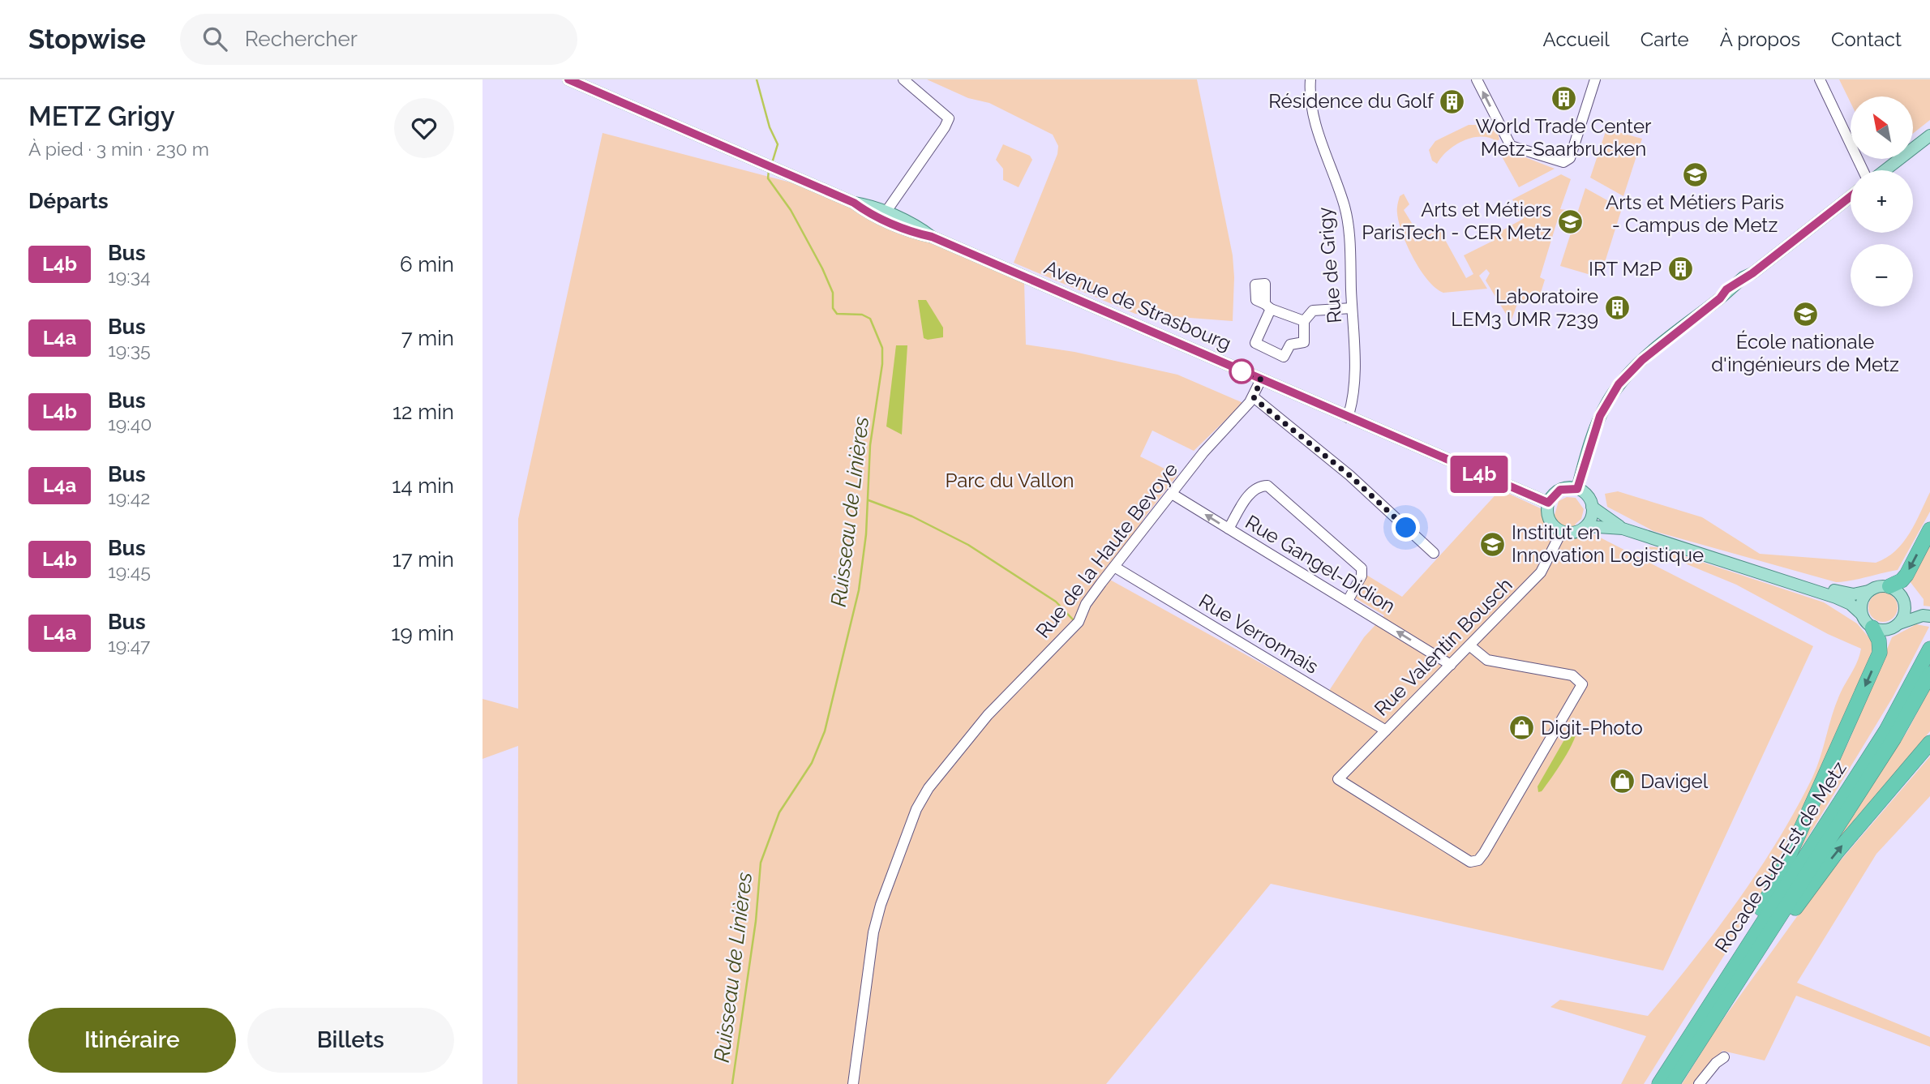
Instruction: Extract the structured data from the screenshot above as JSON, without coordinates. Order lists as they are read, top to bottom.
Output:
{
  "streets": {
    "highway": ["Rocade Sud-Est de Metz"],
    "main road": ["Avenue de Strasbourg"],
    "street": [
      "Rue de Grigy",
      "Rue de la Haute Bevoye",
      "Rue Gangel-Didion",
      "Rue Verronnais",
      "Rue Valentin Bousch"
    ]
  },
  "crossings": [
    ["Rue de Grigy", "Avenue de Strasbourg"],
    ["Avenue de Strasbourg", "Rue de la Haute Bevoye"],
    ["Avenue de Strasbourg", "Rue Valentin Bousch"],
    ["Rue de la Haute Bevoye", "Rue Gangel-Didion"],
    ["Rue de la Haute Bevoye", "Rue Verronnais"],
    ["Rue Gangel-Didion", "Rue Valentin Bousch"],
    ["Rue Verronnais", "Rue Valentin Bousch"]
  ],
  "one_way": ["Rue Gangel-Didion"],
  "water": ["Ruisseau de Linières"],
  "parks": ["Parc du Vallon"],
  "places": {
    "building": [
      "World Trade Center Metz-Saarbrucken",
      "Résidence du Golf",
      "IRT M2P",
      "Laboratoire LEM3 UMR 7239"
    ],
    "school or university": [
      "Arts et Métiers Paris - Campus de Metz",
      "Arts et Métiers ParisTech - CER Metz",
      "École nationale d'ingénieurs de Metz",
      "Institut en Innovation Logistique"
    ],
    "shop": ["Digit-Photo", "Davigel"]
  },
  "lines": ["bus line L4b"],
  "north": "top left",
  "page": {
    "header": "Stopwise",
    "search": "Rechercher",
    "nav": [
      "Accueil",
      "Carte",
      "À propos",
      "Contact"
    ],
    "heading": [
      ["METZ Grigy", "À pied · 3 min · 230 m"],
      "Départs"
    ],
    "on_map": "L4b",
    "map_buttons": ["+", "−"],
    "list": [
      {
        "mark": "L4b",
        "name": "Bus",
        "note": "19:34",
        "value": "6 min"
      },
      {
        "mark": "L4a",
        "name": "Bus",
        "note": "19:35",
        "value": "7 min"
      },
      {
        "mark": "L4b",
        "name": "Bus",
        "note": "19:40",
        "value": "12 min"
      },
      {
        "mark": "L4a",
        "name": "Bus",
        "note": "19:42",
        "value": "14 min"
      },
      {
        "mark": "L4b",
        "name": "Bus",
        "note": "19:45",
        "value": "17 min"
      },
      {
        "mark": "L4a",
        "name": "Bus",
        "note": "19:47",
        "value": "19 min"
      }
    ],
    "buttons": ["Itinéraire", "Billets"]
  }
}
